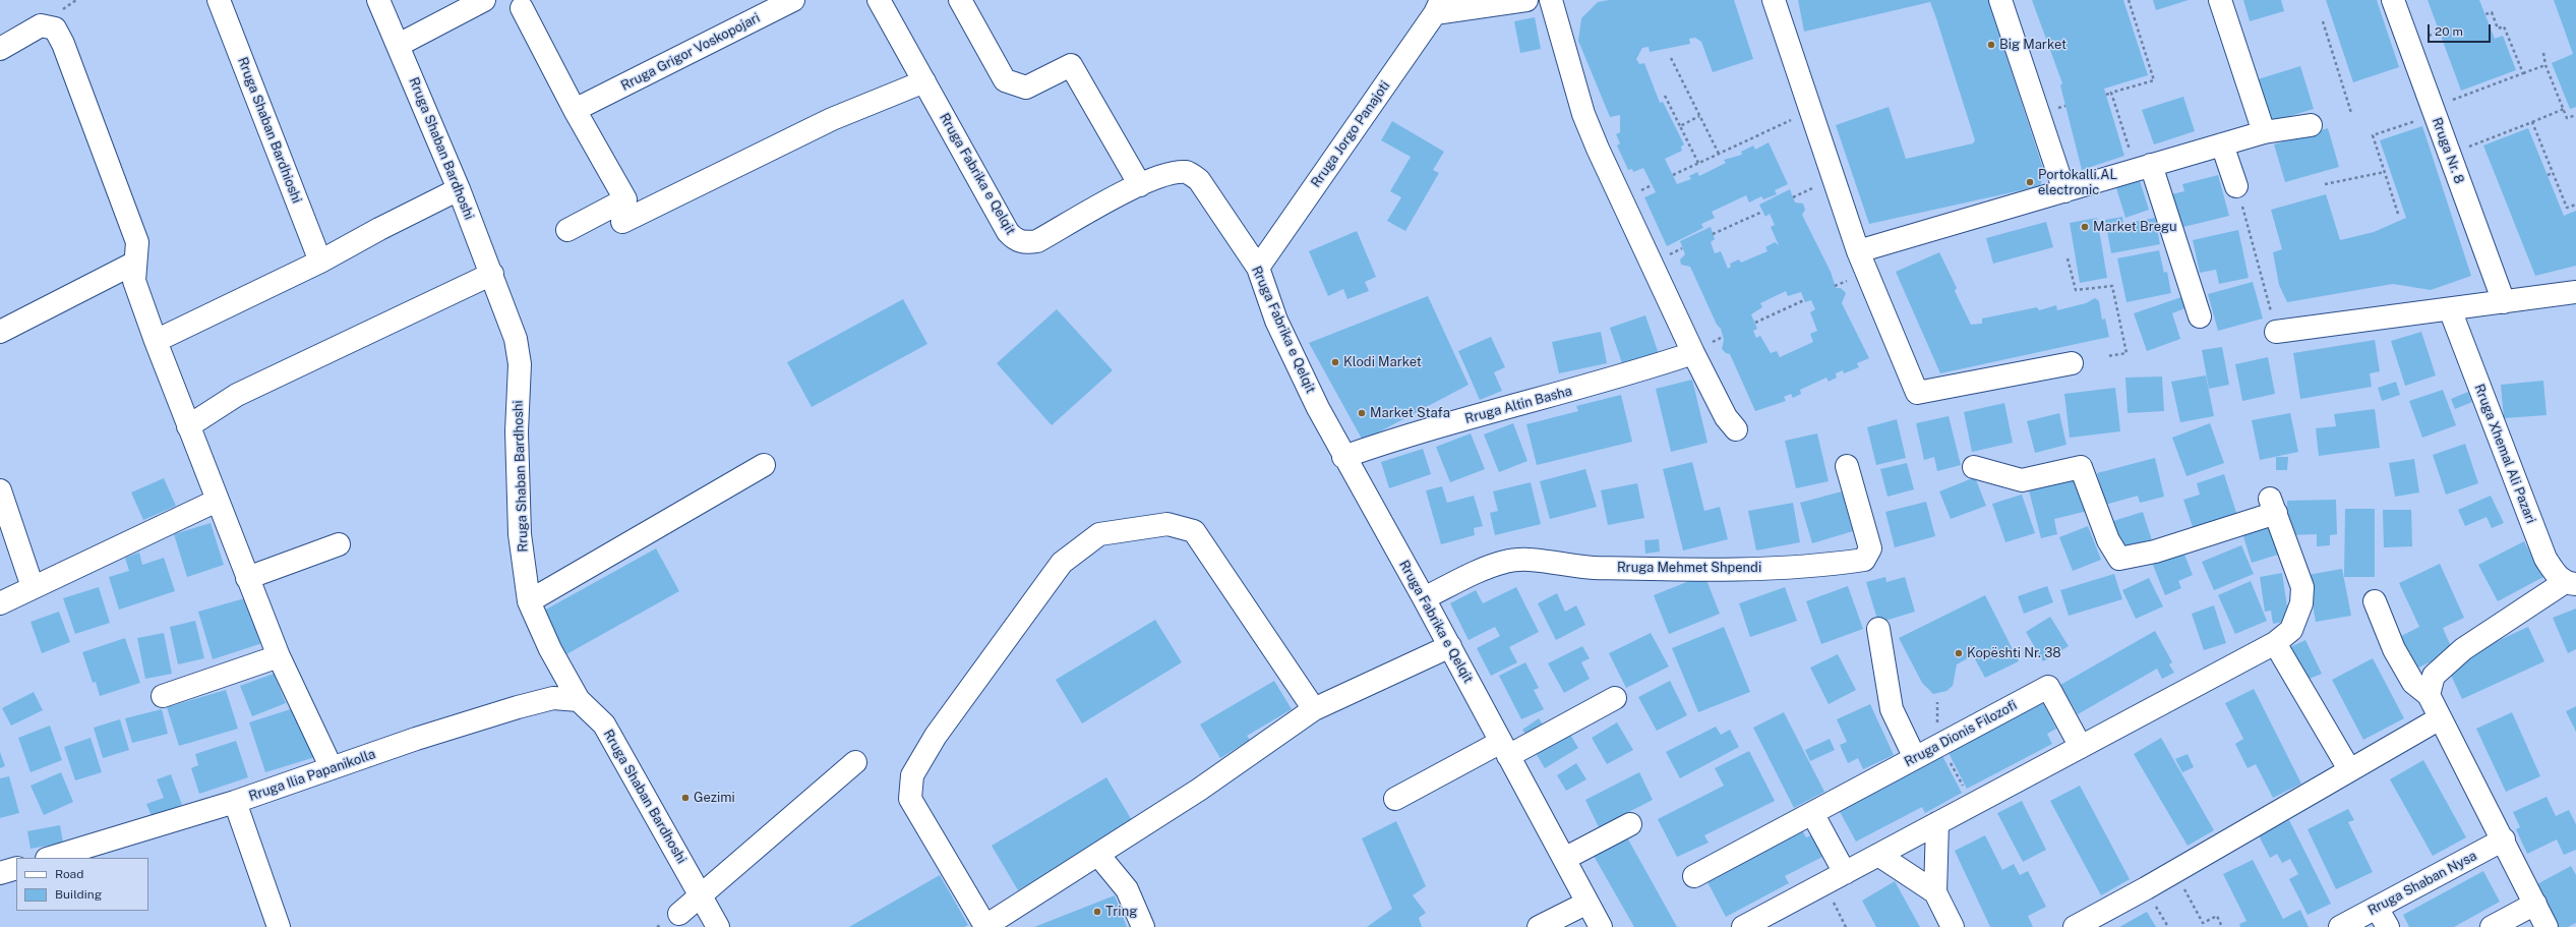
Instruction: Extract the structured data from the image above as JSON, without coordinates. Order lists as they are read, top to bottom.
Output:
{
  "streets": {
    "street": [
      "Rruga Grigor Voskopojari",
      "Rruga Shaban Bardhioshi",
      "Rruga Jorgo Panajoti",
      "Rruga Shaban Bardhoshi",
      "Rruga Nr. 8",
      "Rruga Fabrika e Qelqit",
      "Rruga Altin Basha",
      "Rruga Xhemal Ali Pazari",
      "Rruga Mehmet Shpendi",
      "Rruga Dionis Filozofi",
      "Rruga Ilia Papanikolla",
      "Rruga Shaban Nysa"
    ]
  },
  "crossings": [
    ["Rruga Jorgo Panajoti", "Rruga Fabrika e Qelqit"],
    ["Rruga Shaban Bardhoshi", "Rruga Ilia Papanikolla"],
    ["Rruga Fabrika e Qelqit", "Rruga Altin Basha"],
    ["Rruga Fabrika e Qelqit", "Rruga Mehmet Shpendi"]
  ],
  "places": [
    "Big Market",
    "Portokalli.AL electronic",
    "Market Bregu",
    "Klodi Market",
    "Market Stafa",
    "Kopështi Nr. 38",
    "Gezimi",
    "Tring"
  ],
  "legend": ["Road", "Building"],
  "scale_bar": "20 m"
}
